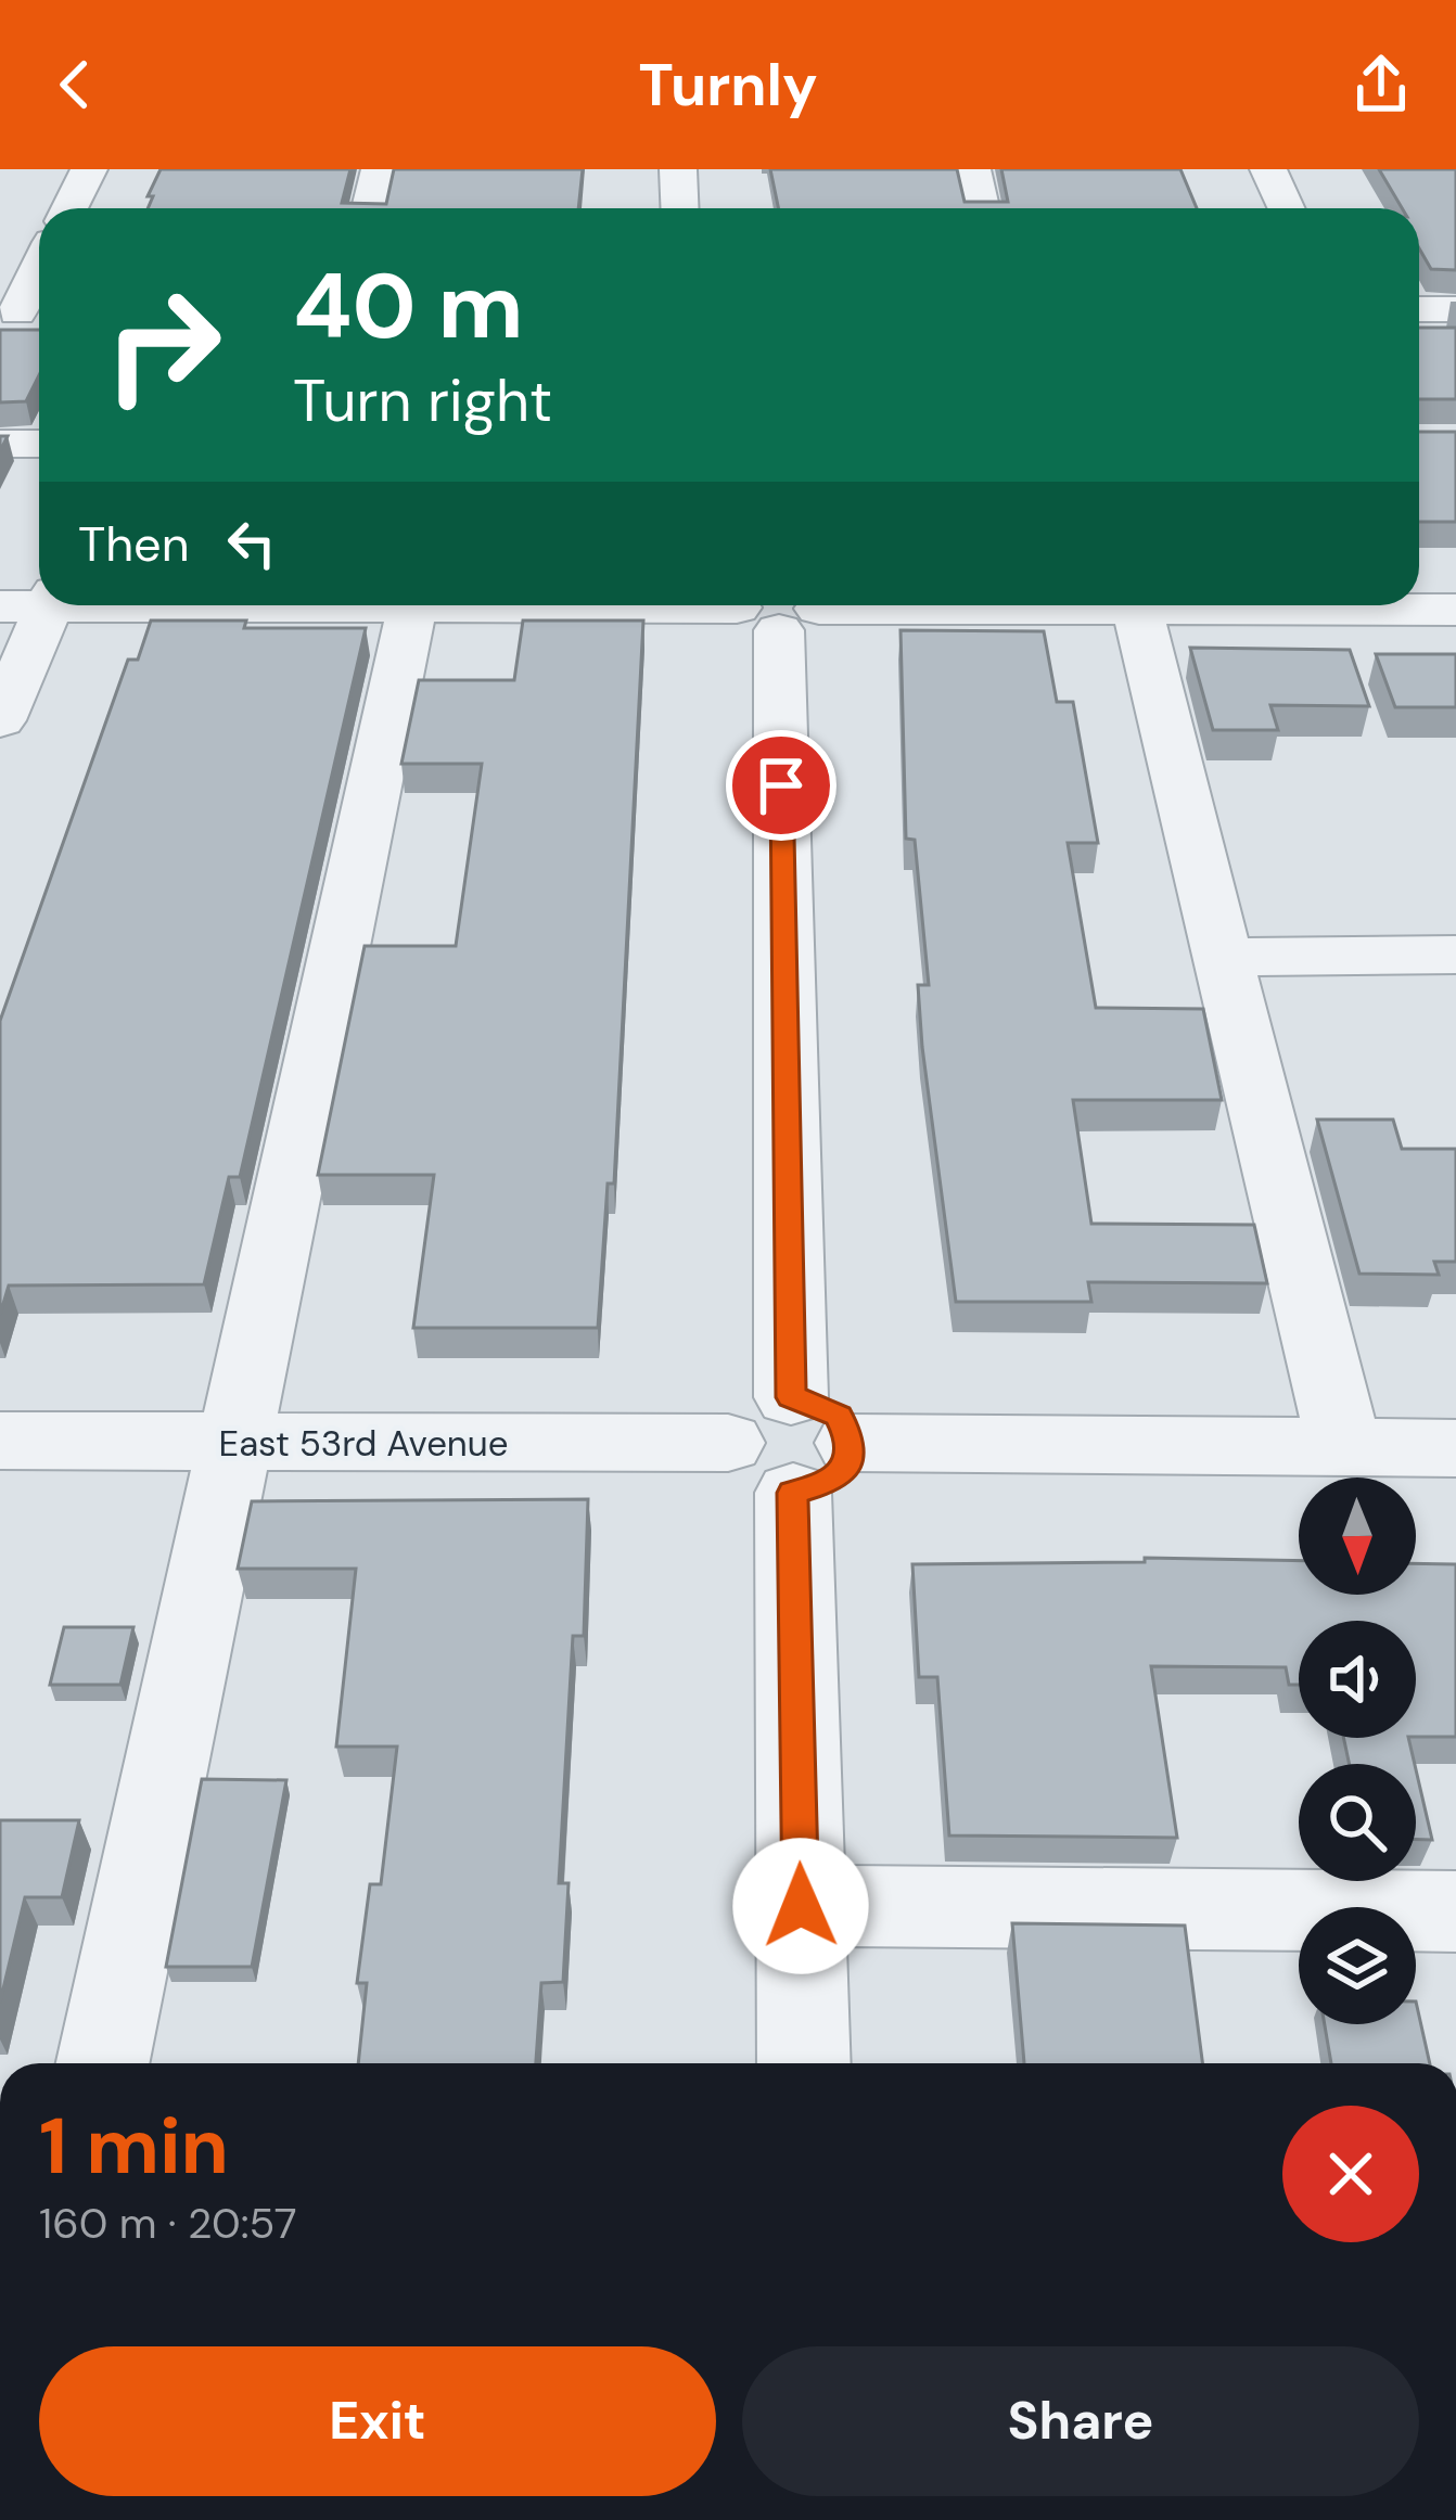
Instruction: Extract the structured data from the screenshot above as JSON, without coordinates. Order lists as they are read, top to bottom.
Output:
{
  "streets": {
    "street": ["East 53rd Avenue"]
  },
  "north": "bottom",
  "page": {
    "header": "Turnly",
    "turn": ["40 m", "Turn right"],
    "then": "Then",
    "heading": ["1 min", "160 m · 20:57"],
    "buttons": ["Exit", "Share"]
  }
}
